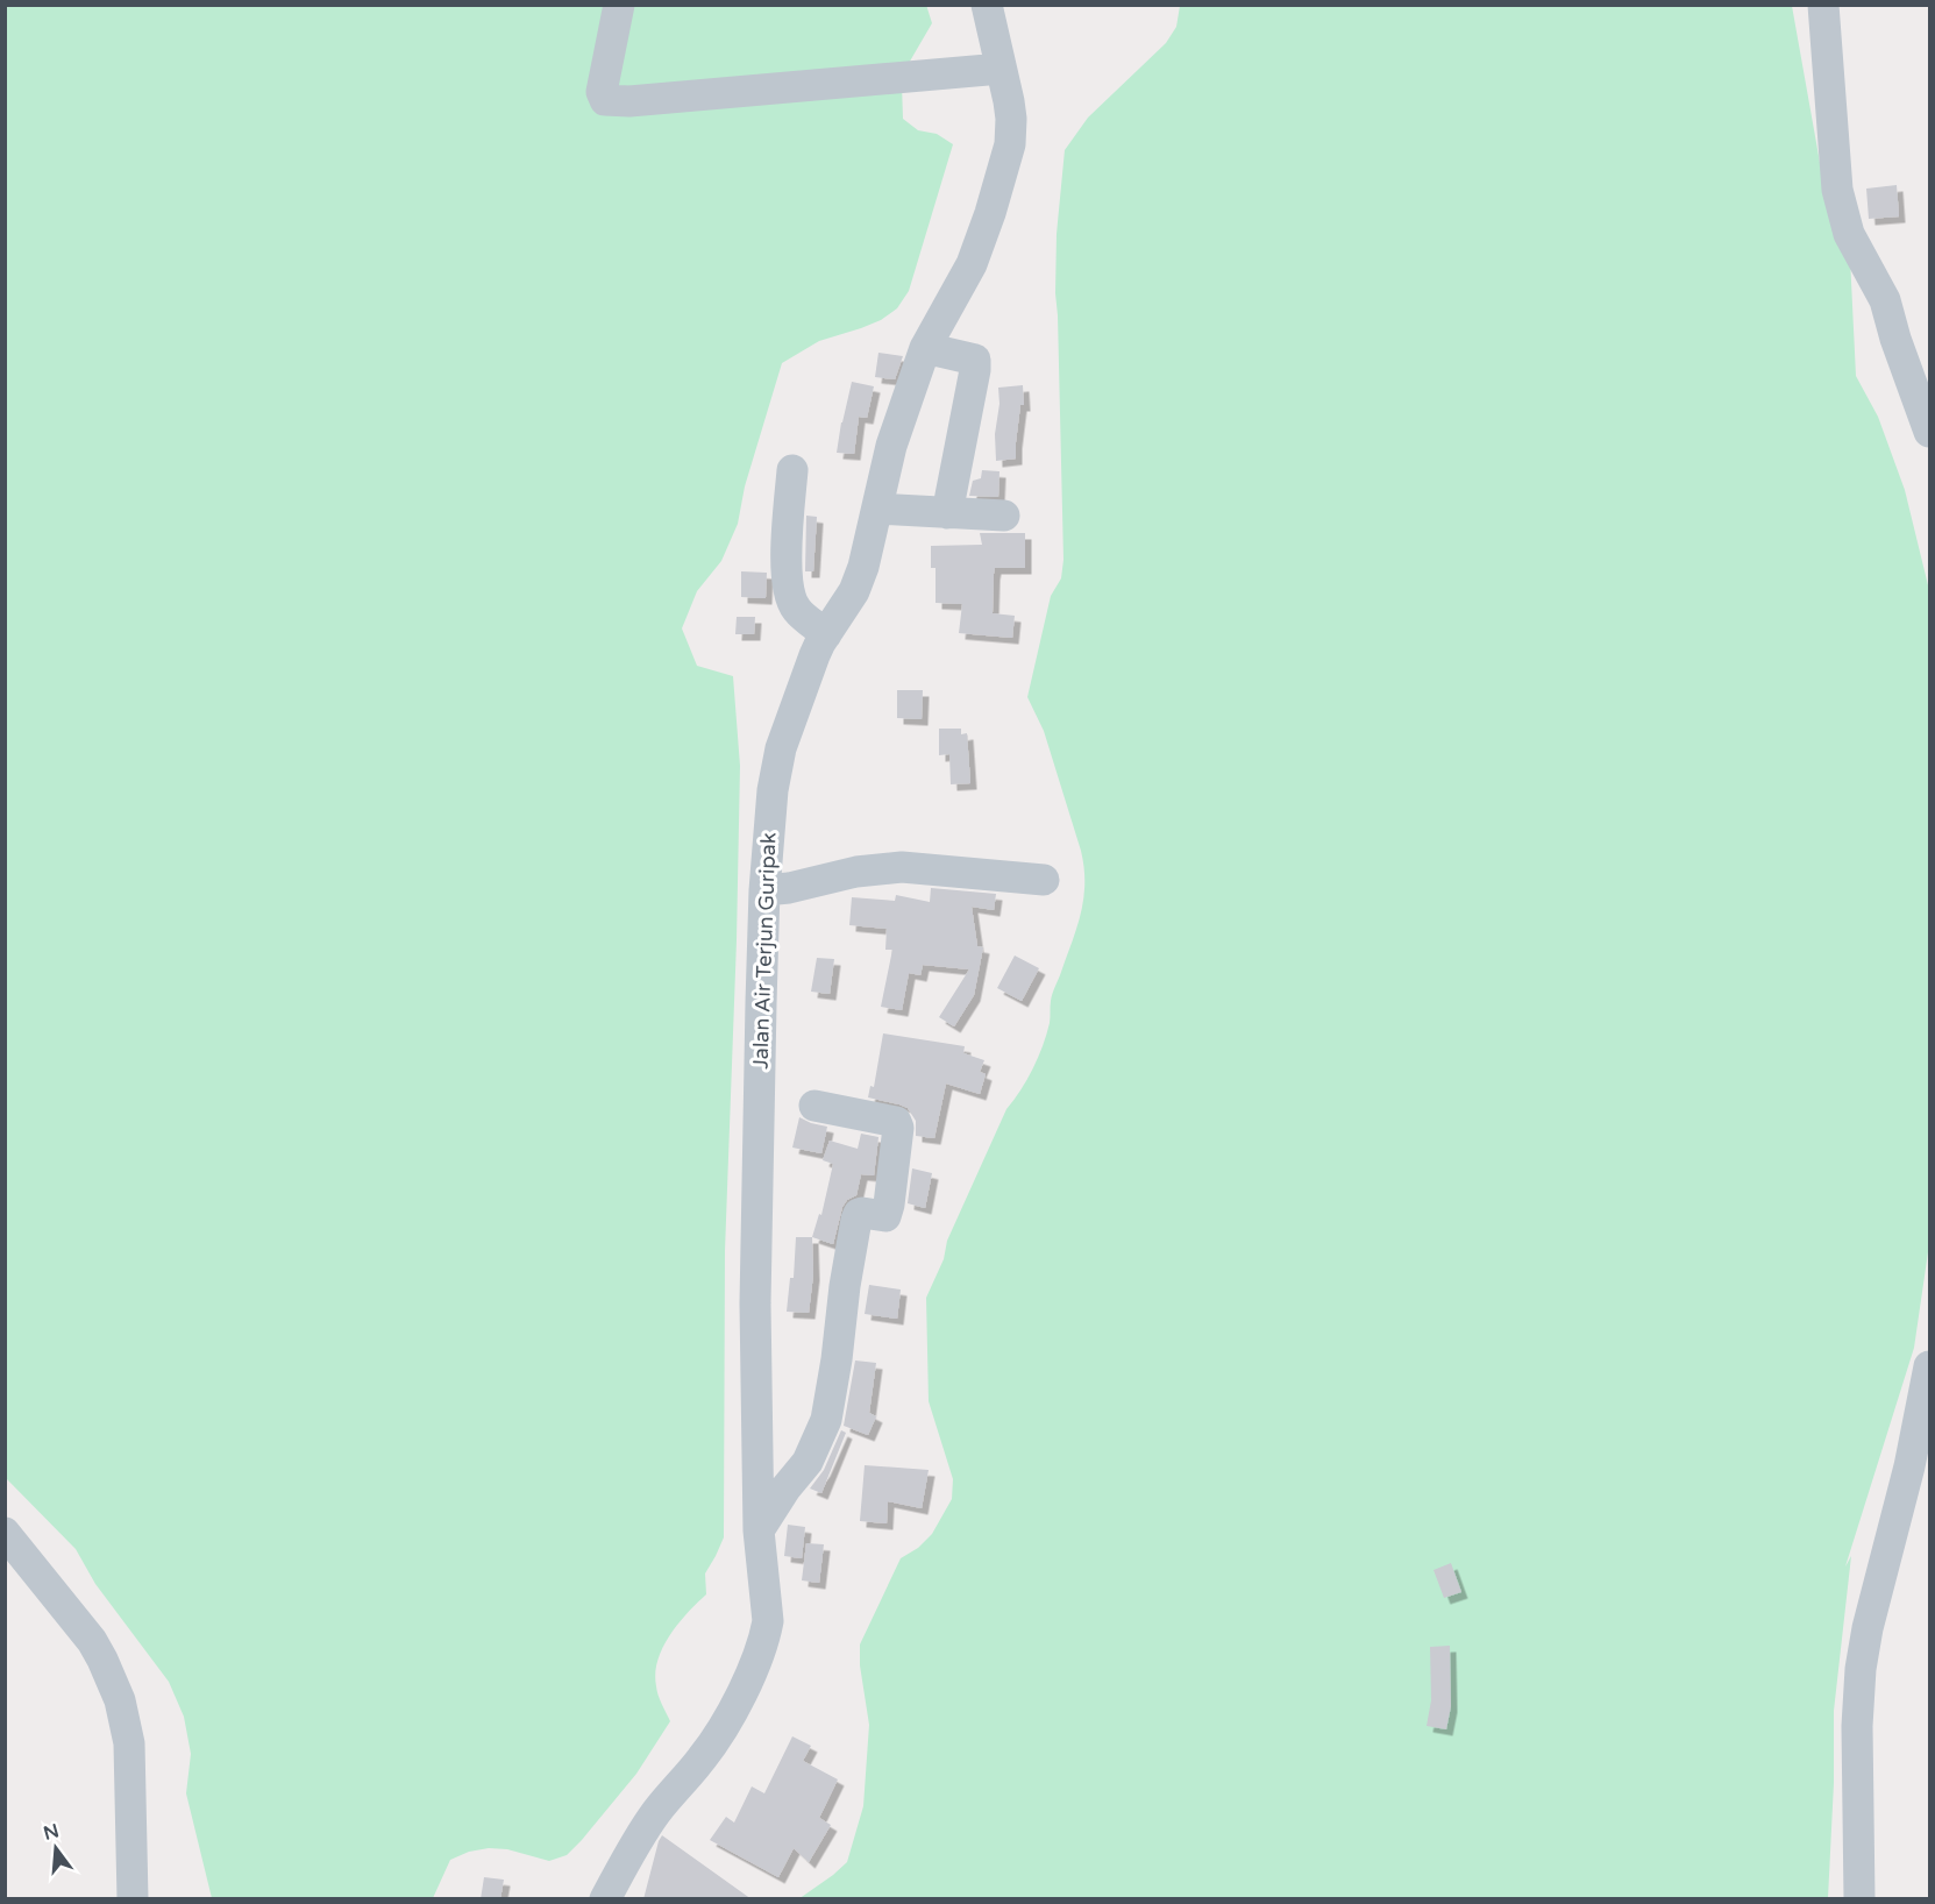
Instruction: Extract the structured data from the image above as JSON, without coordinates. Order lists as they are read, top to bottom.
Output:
{
  "streets": {
    "street": ["Jalan Air Terjun Guripak"]
  },
  "north": "top"
}
